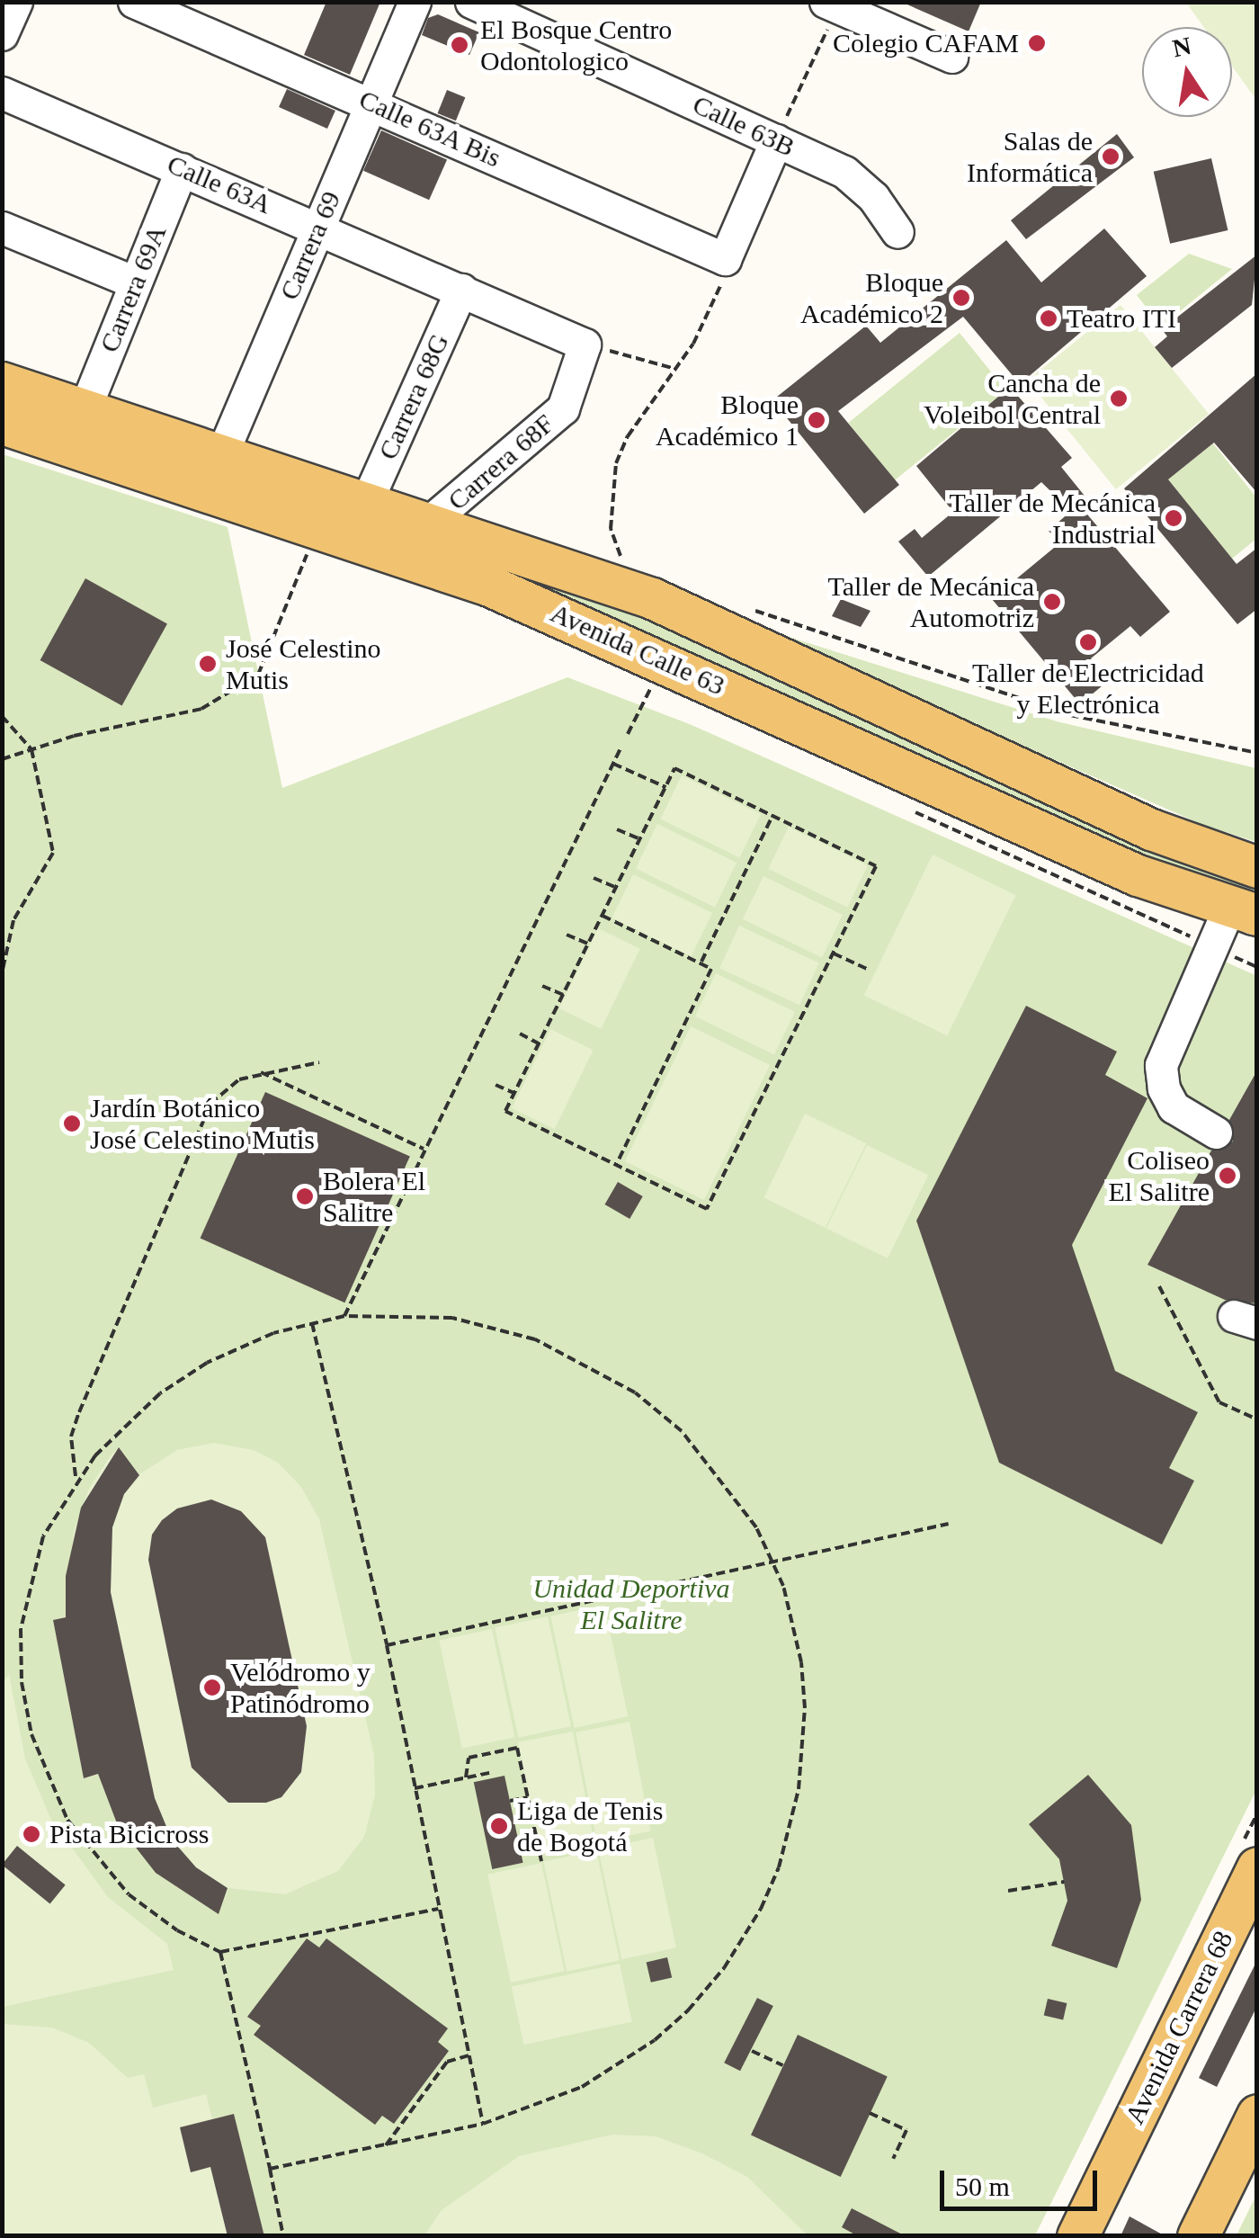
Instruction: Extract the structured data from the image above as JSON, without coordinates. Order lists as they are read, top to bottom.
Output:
{
  "streets": {
    "main road": ["Avenida Calle 63", "Avenida Carrera 68"],
    "street": [
      "Calle 63B",
      "Calle 63A Bis",
      "Calle 63A",
      "Carrera 69",
      "Carrera 69A",
      "Carrera 68G",
      "Carrera 68F"
    ]
  },
  "crossings": [
    ["Calle 63A Bis", "Carrera 69"],
    ["Calle 63A", "Carrera 69"],
    ["Calle 63A", "Carrera 69A"],
    ["Calle 63A", "Carrera 68G"],
    ["Calle 63A", "Carrera 68F"],
    ["Carrera 69", "Avenida Calle 63"],
    ["Carrera 69A", "Avenida Calle 63"],
    ["Carrera 68G", "Avenida Calle 63"],
    ["Carrera 68F", "Avenida Calle 63"]
  ],
  "parks": ["Unidad Deportiva El Salitre"],
  "places": [
    "Colegio CAFAM",
    "El Bosque Centro Odontologico",
    "Salas de Informática",
    "Bloque Académico 2",
    "Teatro ITI",
    "Cancha de Voleibol Central",
    "Bloque Académico 1",
    "Taller de Mecánica Industrial",
    "Taller de Mecánica Automotriz",
    "Taller de Electricidad y Electrónica",
    "José Celestino Mutis",
    "Jardín Botánico José Celestino Mutis",
    "Coliseo El Salitre",
    "Bolera El Salitre",
    "Velódromo y Patinódromo",
    "Liga de Tenis de Bogotá",
    "Pista Bicicross"
  ],
  "scale_bar": "50 m",
  "north": "top"
}
